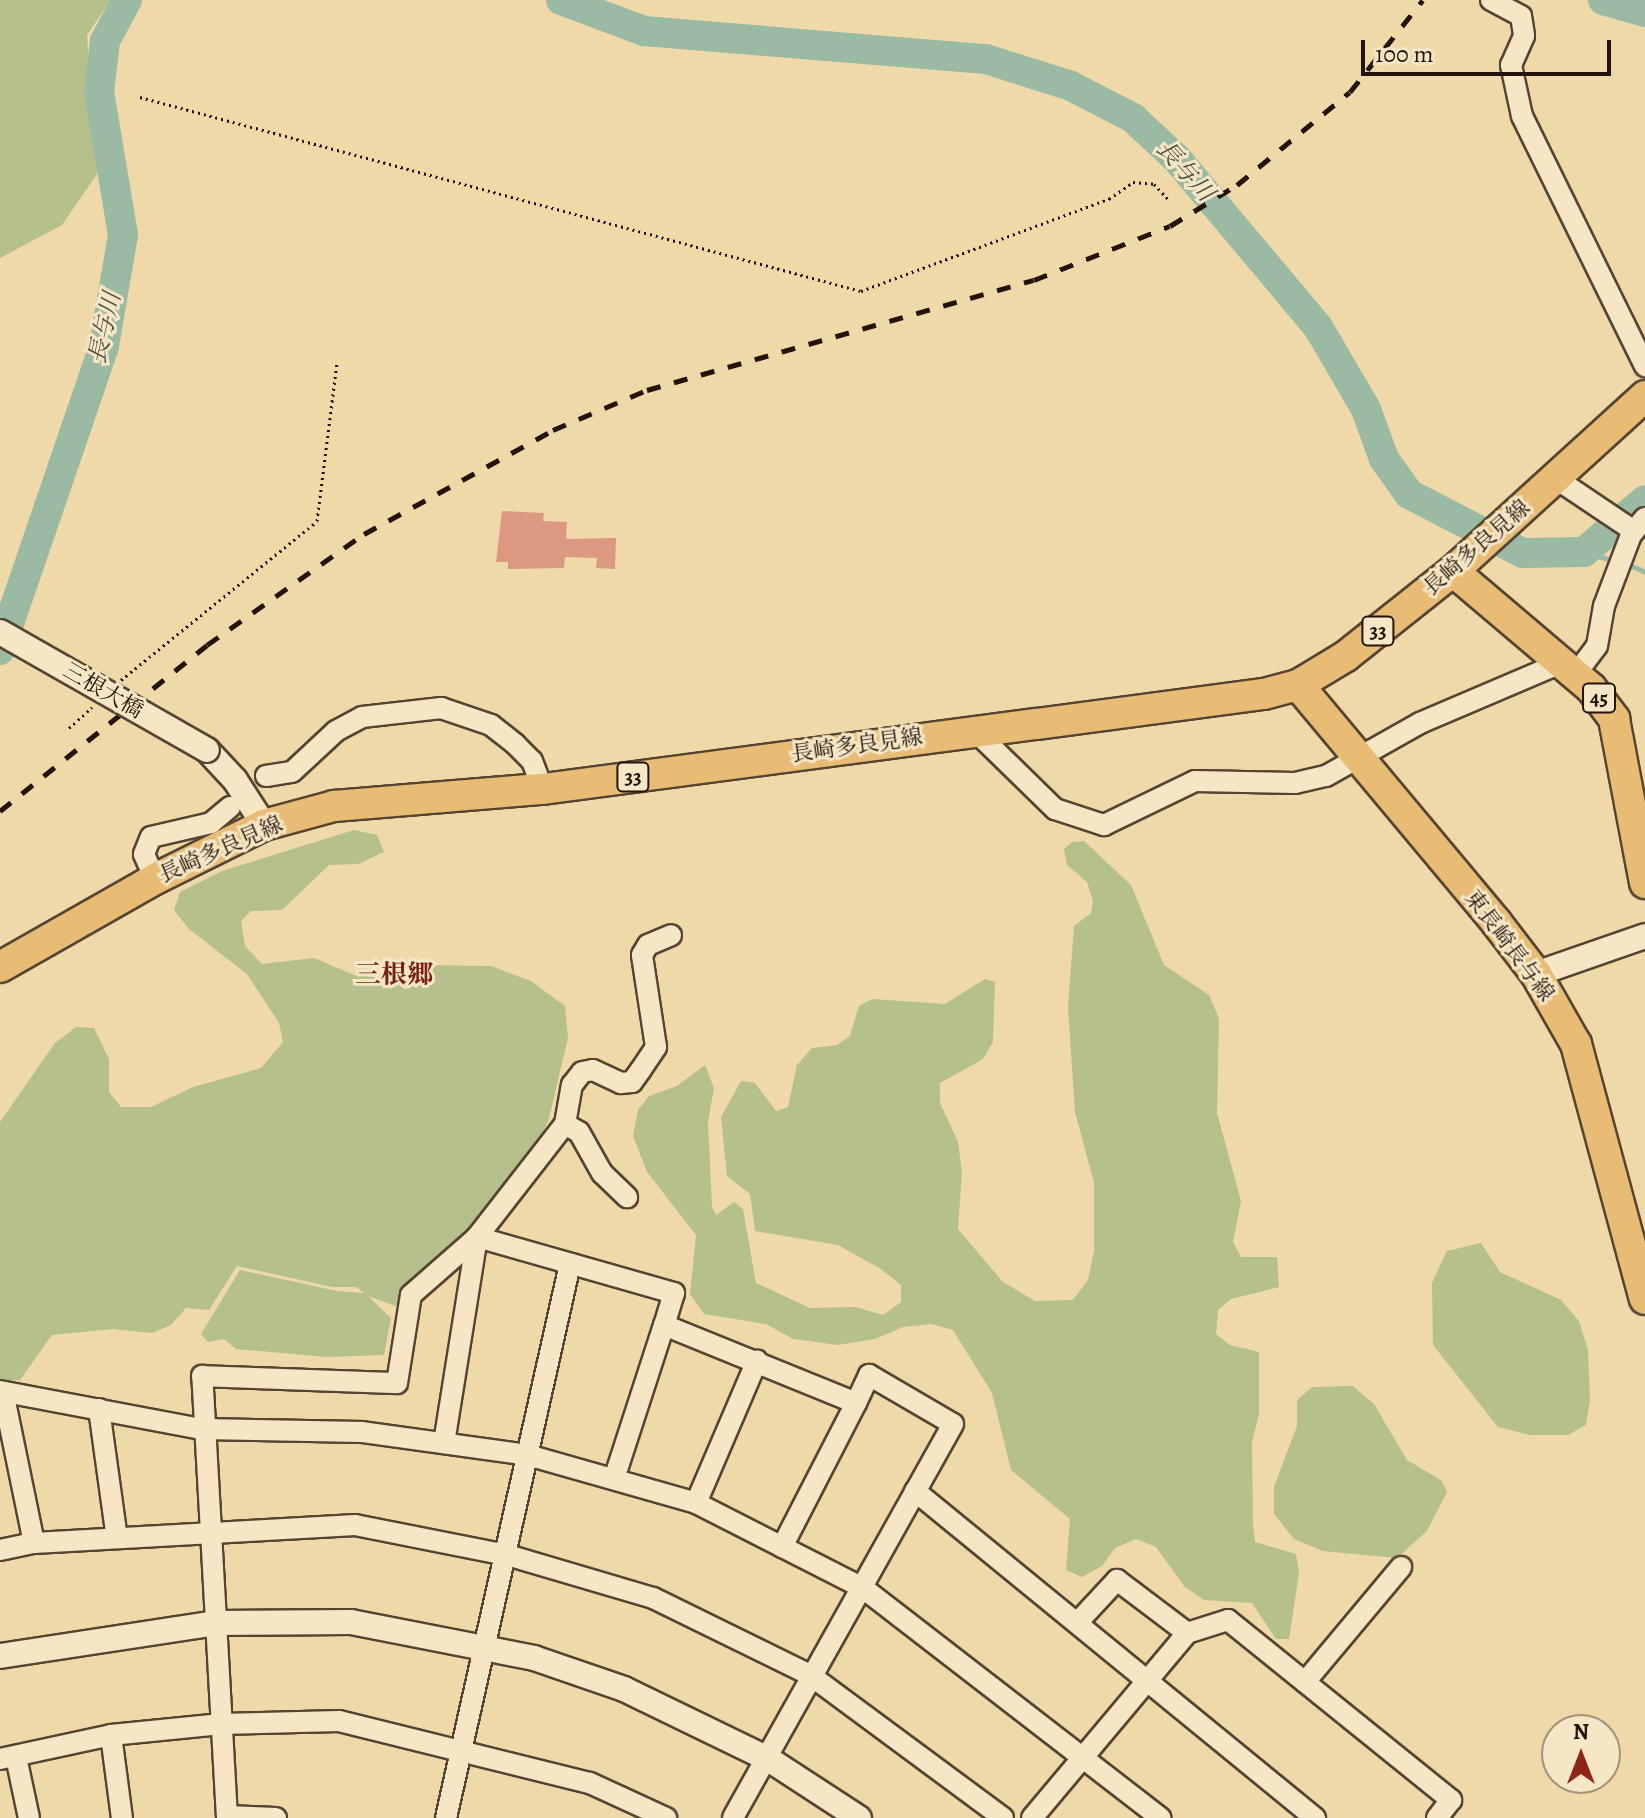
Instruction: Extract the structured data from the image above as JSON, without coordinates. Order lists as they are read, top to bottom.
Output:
{
  "streets": {
    "main road": [
      "長崎多良見線",
      "33",
      "45",
      "東長崎長与線"
    ],
    "street": ["三根大橋"]
  },
  "crossings": [
    ["長崎多良見線", "三根大橋"],
    ["長崎多良見線", "45"],
    ["長崎多良見線", "東長崎長与線"]
  ],
  "districts": ["三根郷"],
  "water": ["長与川"],
  "scale_bar": "100 m",
  "north": "top"
}
